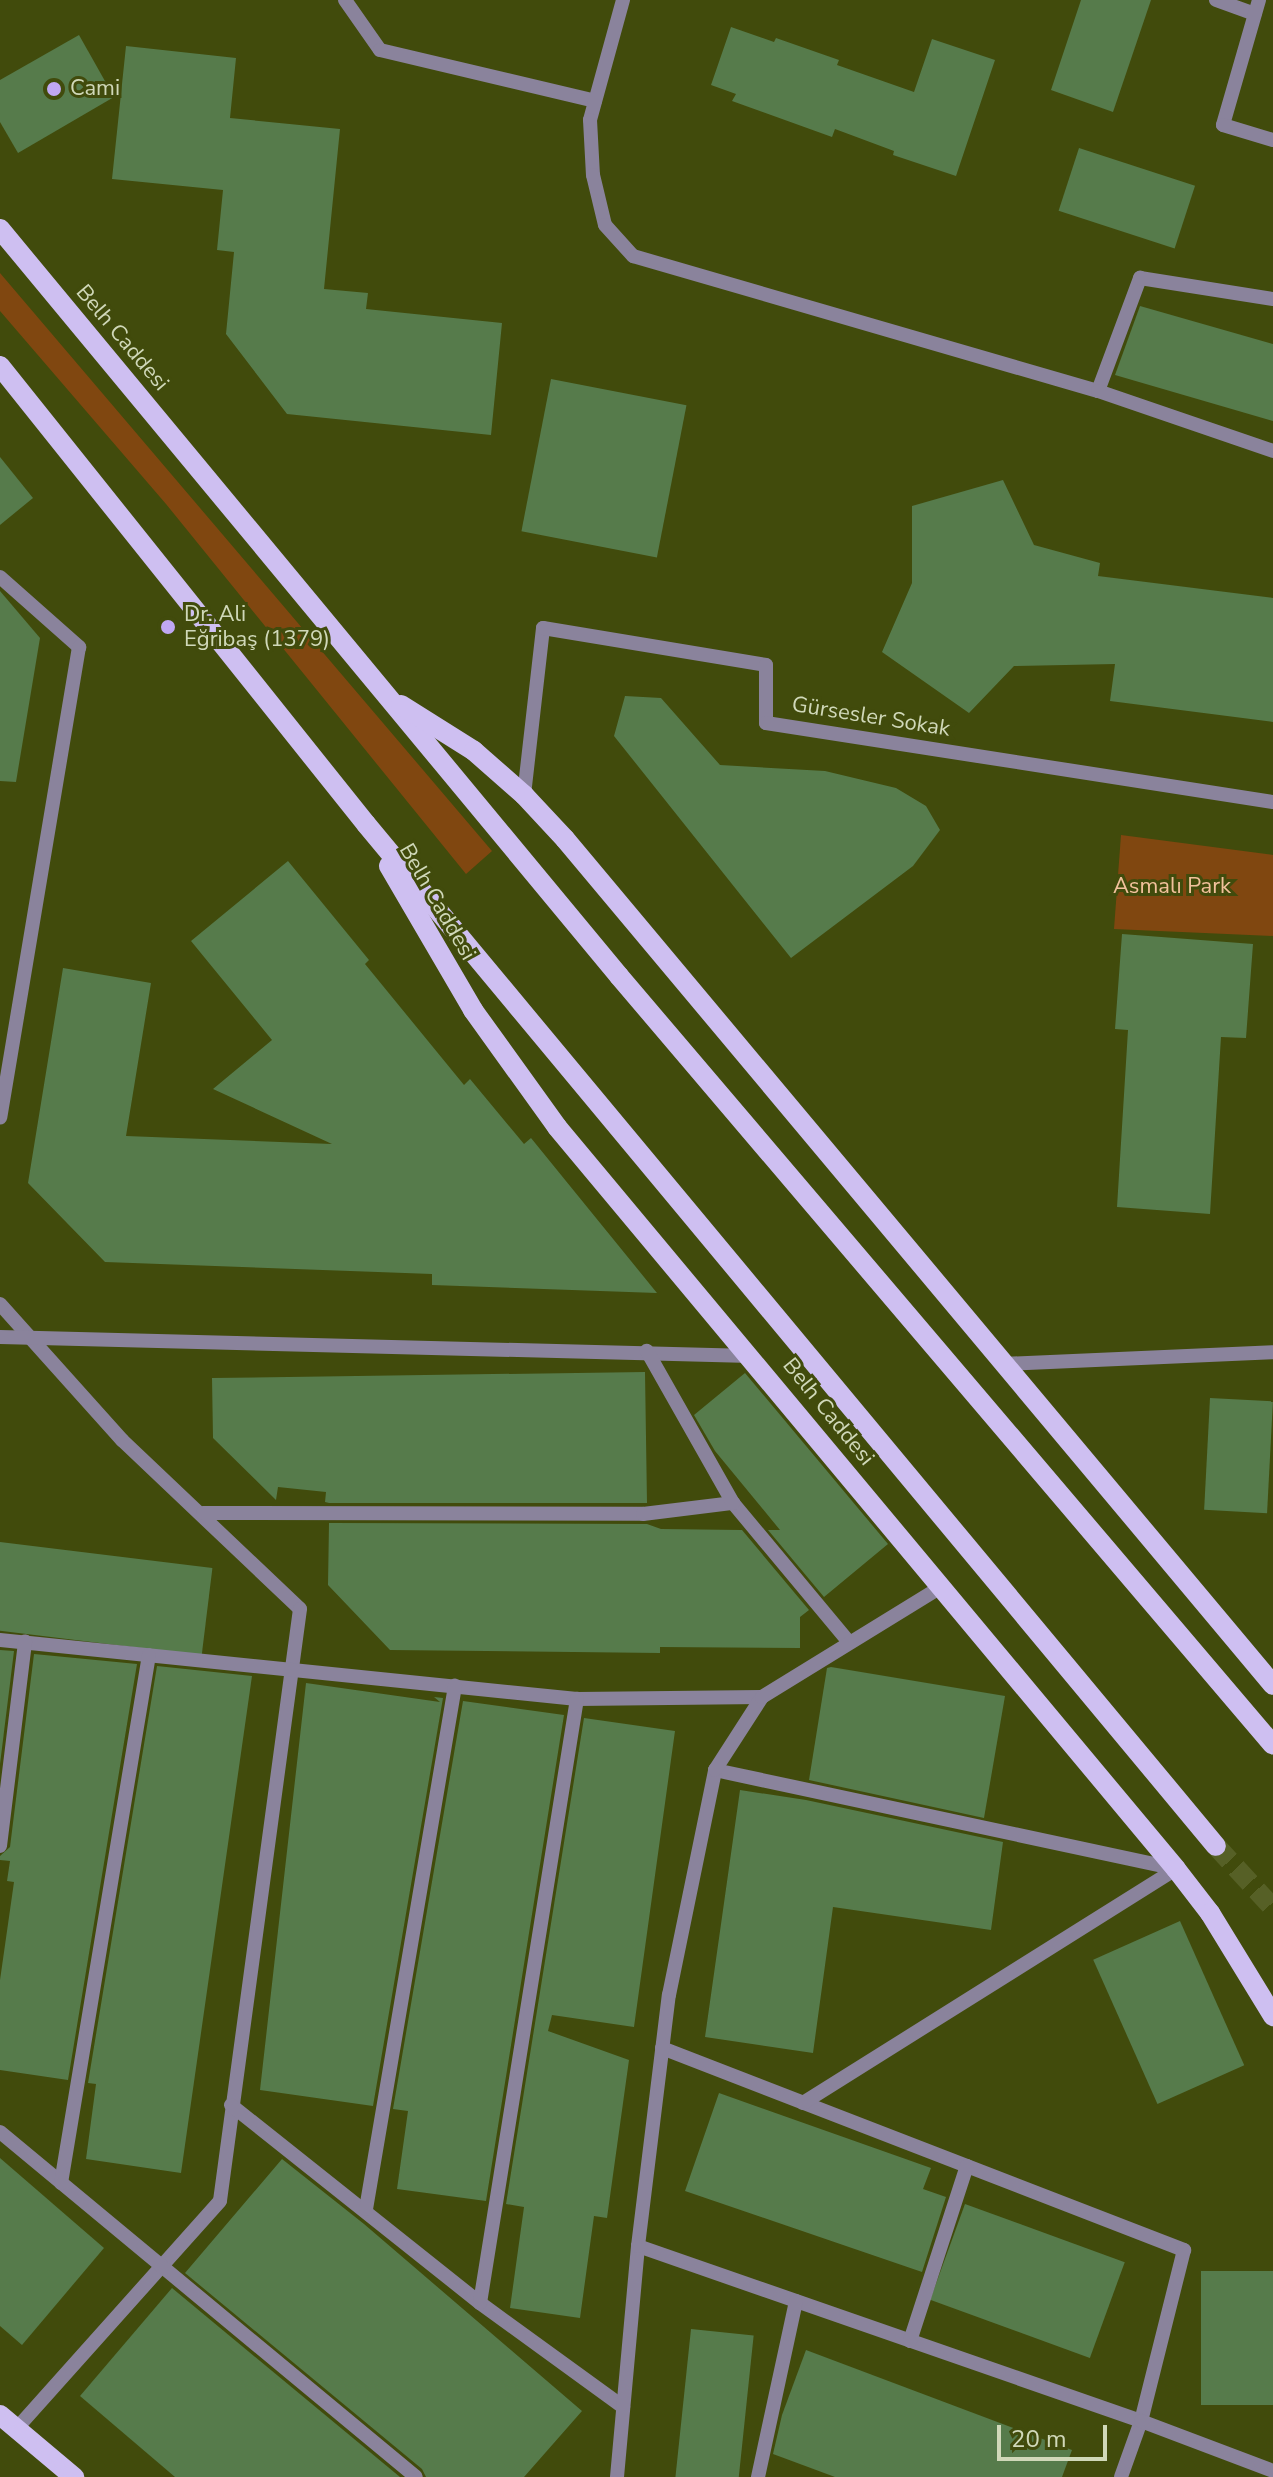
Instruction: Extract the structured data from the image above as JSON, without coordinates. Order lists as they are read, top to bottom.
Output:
{
  "streets": {
    "main road": ["Belh Caddesi"],
    "street": ["Gürsesler Sokak"]
  },
  "crossings": [
    ["Belh Caddesi", "Gürsesler Sokak"]
  ],
  "parks": ["Asmalı Park"],
  "places": ["Cami", "Dr. Ali Eğribaş (1379)"],
  "scale_bar": "20 m"
}
